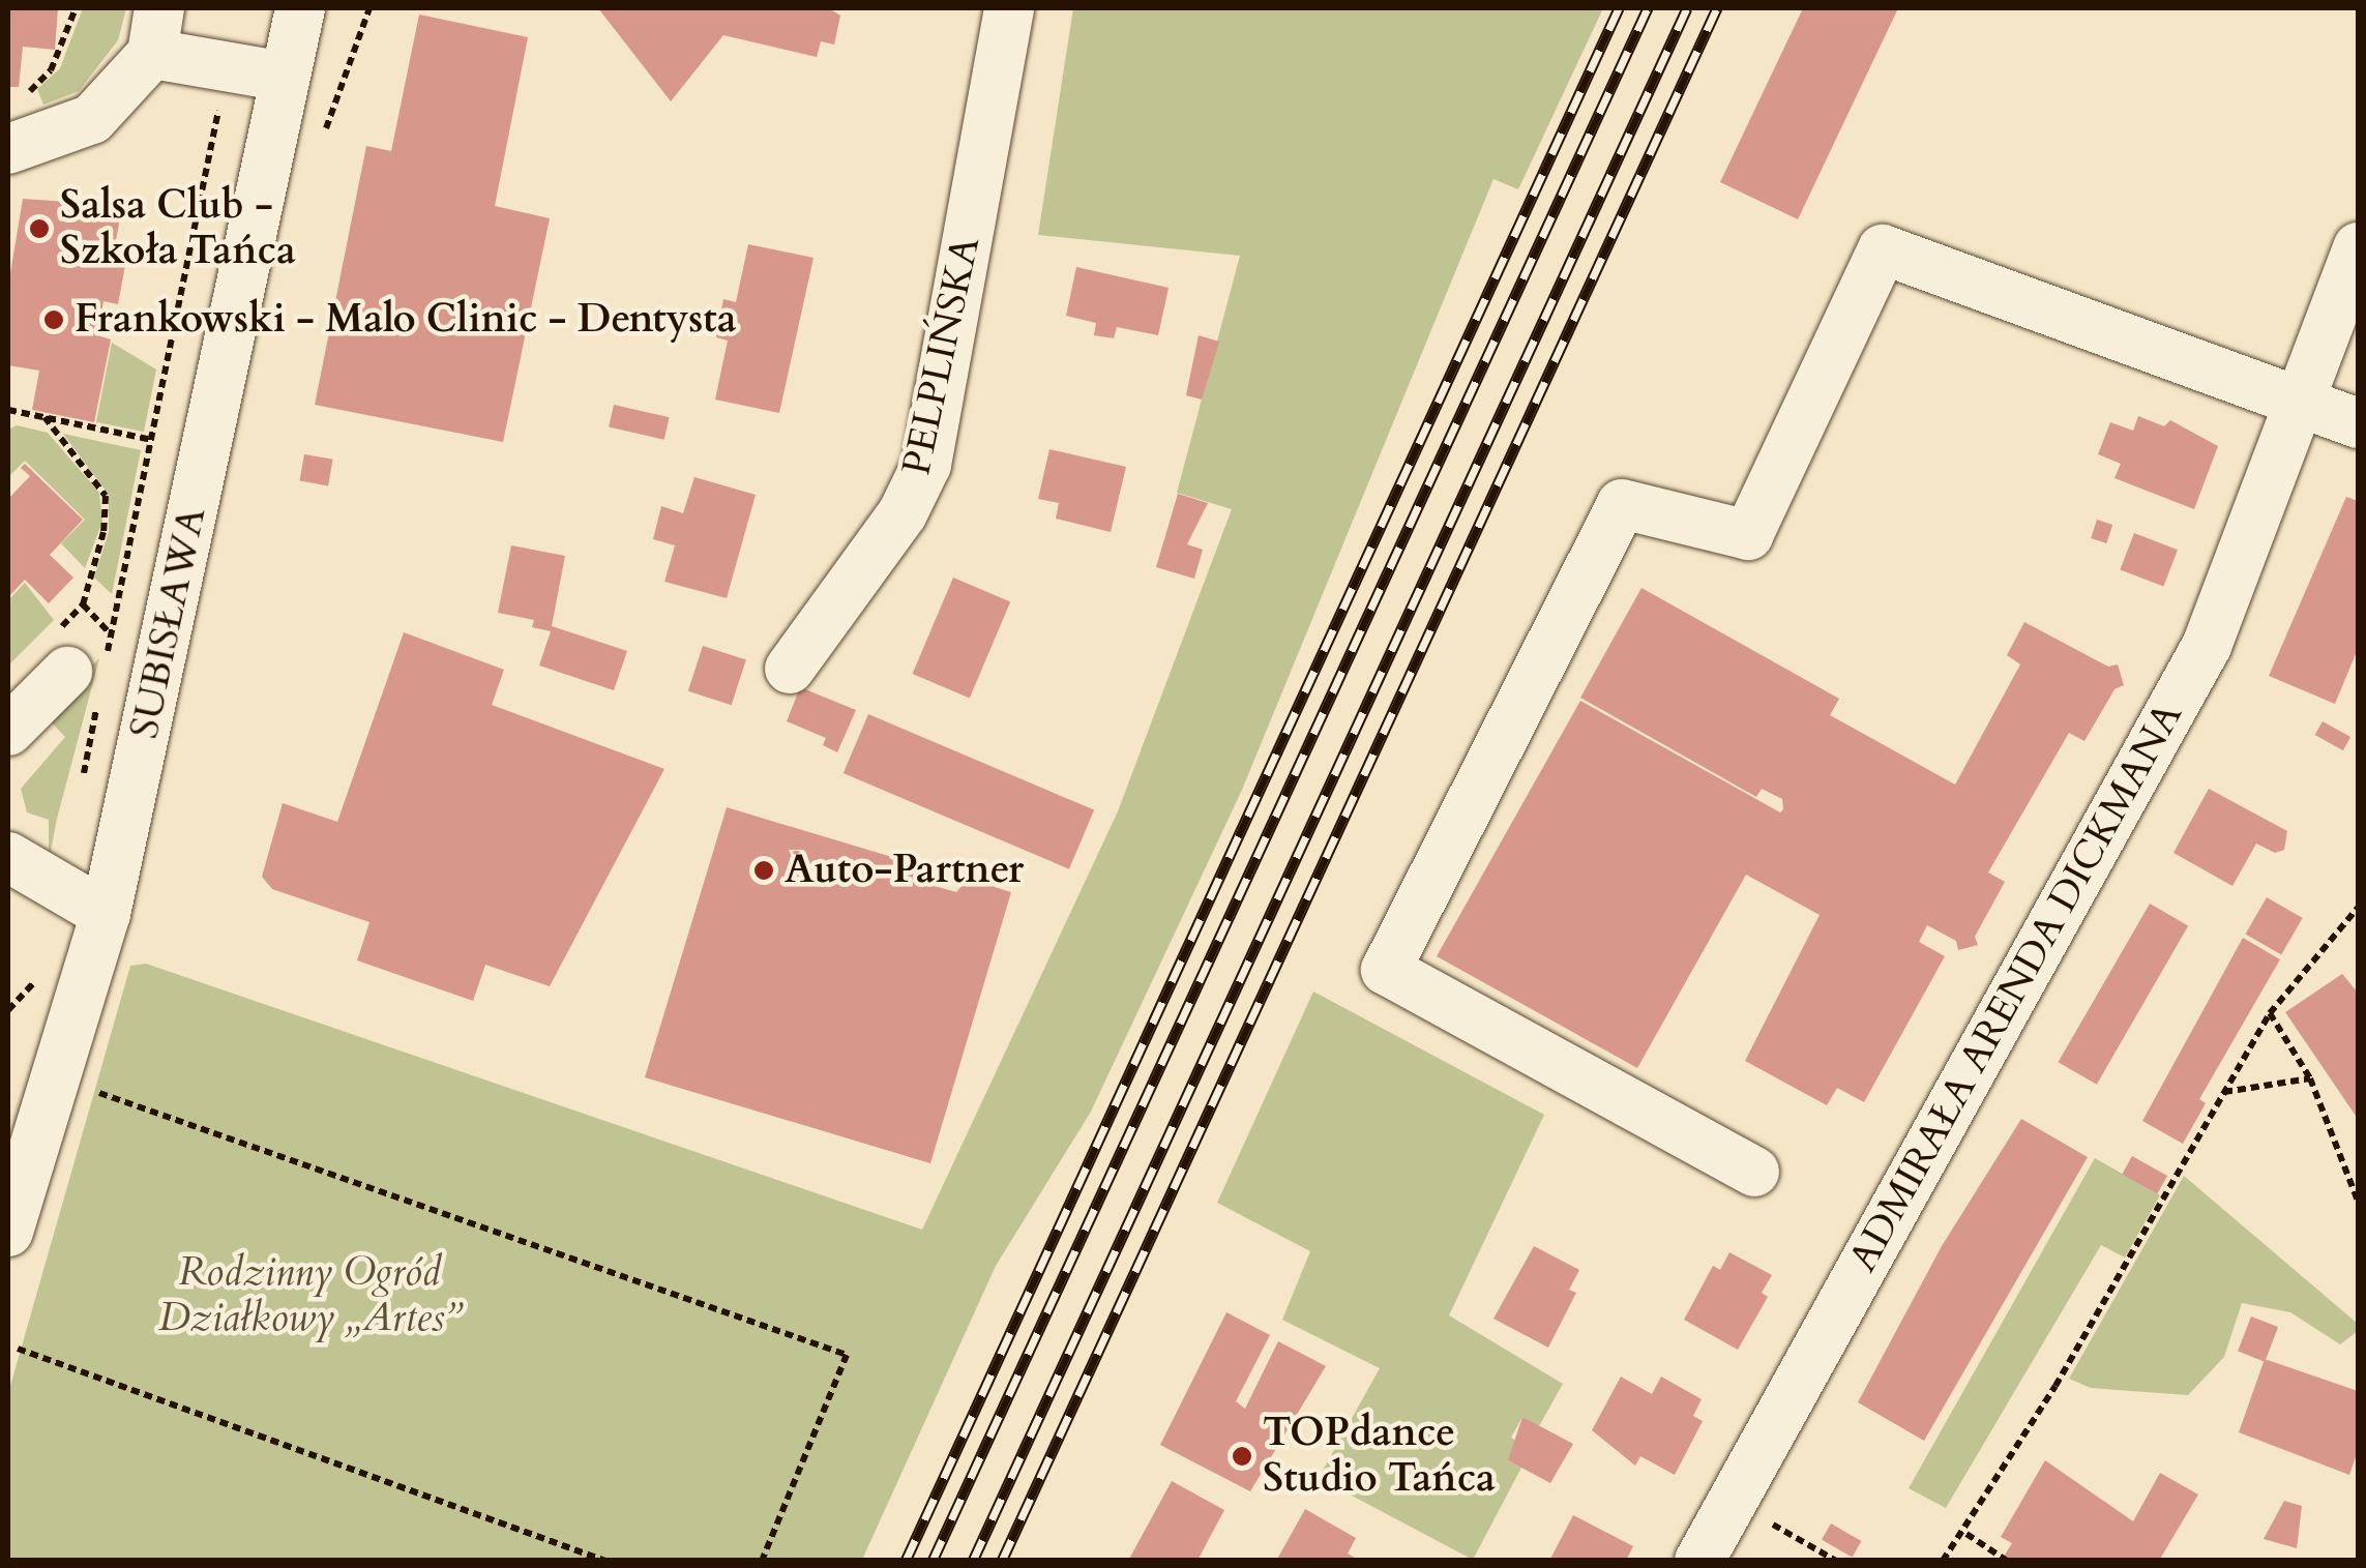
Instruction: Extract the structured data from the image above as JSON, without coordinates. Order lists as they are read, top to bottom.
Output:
{
  "streets": {
    "street": ["PELPLIŃSKA", "SUBISŁAWA", "ADMIRAŁA ARENDA DICKMANA"]
  },
  "parks": ["Rodzinny Ogród Działkowy „Artes”"],
  "places": [
    "Salsa Club - Szkoła Tańca",
    "Frankowski - Malo Clinic - Dentysta",
    "Auto-Partner",
    "TOPdance Studio Tańca"
  ]
}
